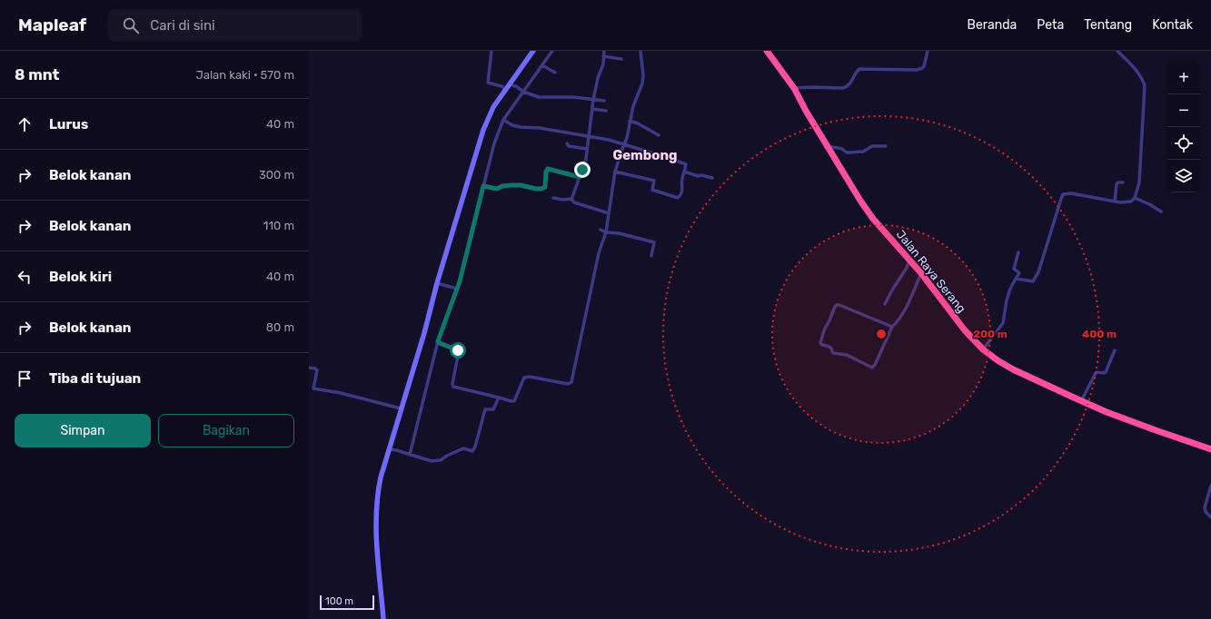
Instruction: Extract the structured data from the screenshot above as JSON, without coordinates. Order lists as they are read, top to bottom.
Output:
{
  "streets": {
    "highway": ["Jalan Raya Serang"]
  },
  "districts": ["Gembong"],
  "scale_bar": "100 m",
  "page": {
    "header": "Mapleaf",
    "search": "Cari di sini",
    "nav": [
      "Beranda",
      "Peta",
      "Tentang",
      "Kontak"
    ],
    "heading": ["8 mnt", "Jalan kaki · 570 m"],
    "map_buttons": ["+", "−"],
    "list": [
      ["Lurus", "40 m"],
      ["Belok kanan", "300 m"],
      ["Belok kanan", "110 m"],
      ["Belok kiri", "40 m"],
      ["Belok kanan", "80 m"],
      "Tiba di tujuan"
    ],
    "buttons": ["Simpan", "Bagikan"],
    "scale": "100 m"
  },
  "rings": ["200 m", "400 m"]
}
